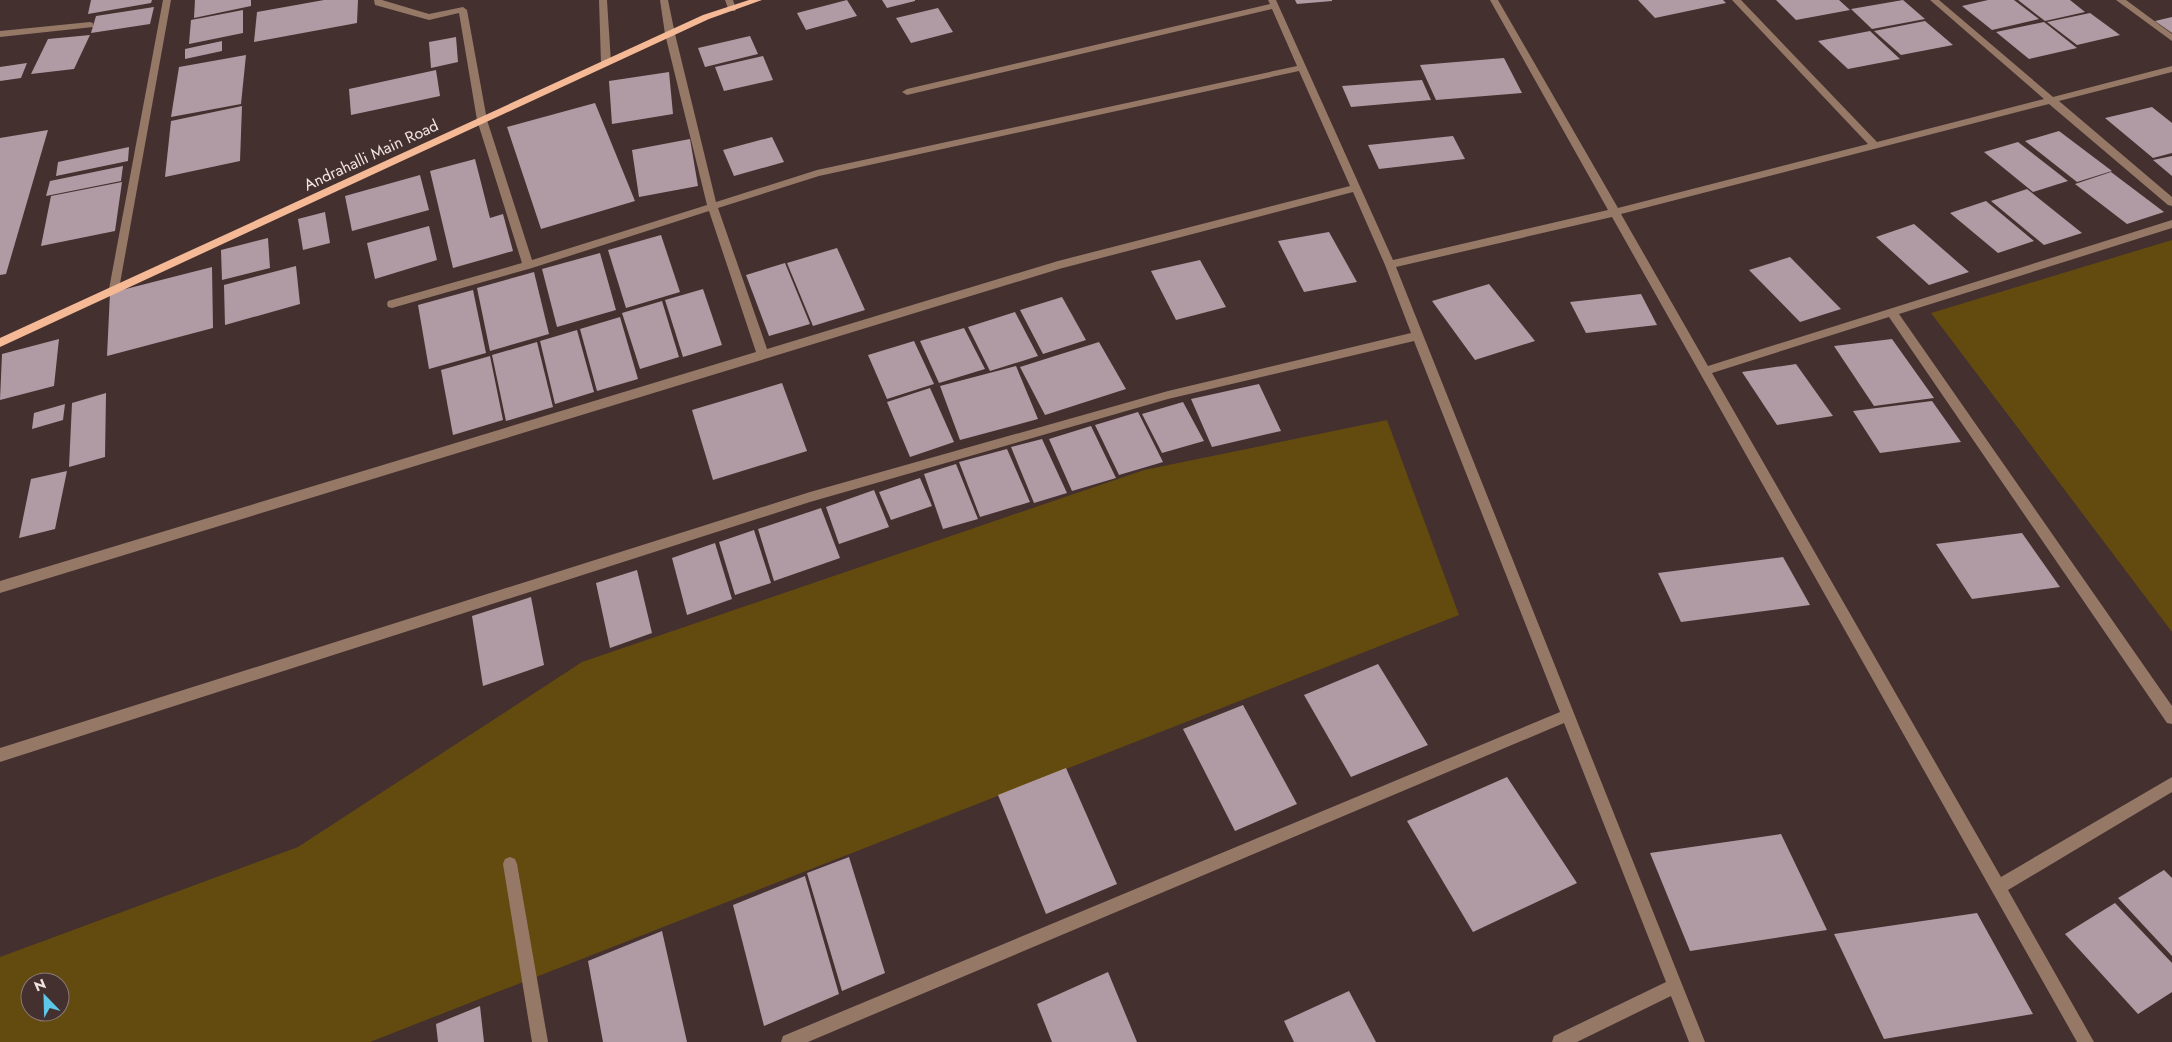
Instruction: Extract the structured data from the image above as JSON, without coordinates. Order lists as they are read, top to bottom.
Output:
{
  "streets": {
    "main road": ["Andrahalli Main Road"]
  },
  "north": "top left"
}
